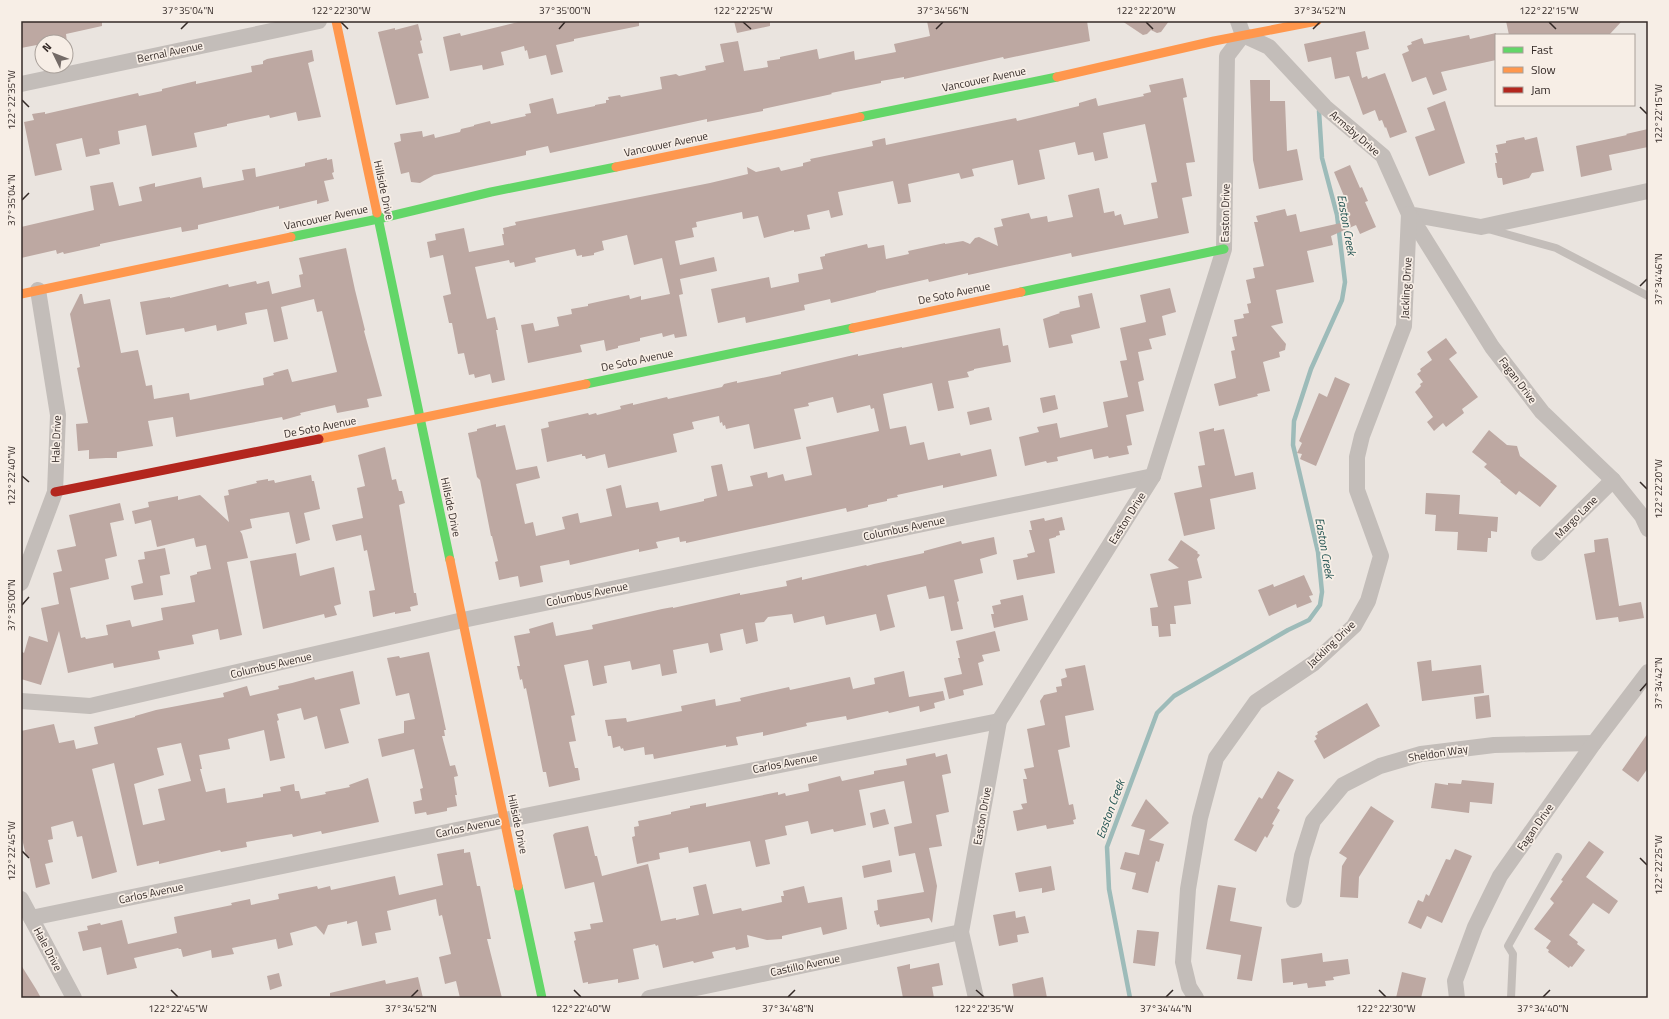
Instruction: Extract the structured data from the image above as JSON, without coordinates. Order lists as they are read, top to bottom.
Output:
{
  "streets": {
    "street": [
      "Bernal Avenue",
      "Vancouver Avenue",
      "Armsby Drive",
      "Hillside Drive",
      "Easton Drive",
      "Jackling Drive",
      "De Soto Avenue",
      "Fagan Drive",
      "Hale Drive",
      "Margo Lane",
      "Columbus Avenue",
      "Sheldon Way",
      "Carlos Avenue",
      "Castillo Avenue"
    ]
  },
  "crossings": [
    ["Vancouver Avenue", "Armsby Drive"],
    ["Vancouver Avenue", "Hillside Drive"],
    ["Vancouver Avenue", "Easton Drive"],
    ["Vancouver Avenue", "Hale Drive"],
    ["Armsby Drive", "Easton Drive"],
    ["Armsby Drive", "Jackling Drive"],
    ["Armsby Drive", "Fagan Drive"],
    ["Hillside Drive", "De Soto Avenue"],
    ["Hillside Drive", "Columbus Avenue"],
    ["Hillside Drive", "Carlos Avenue"],
    ["Easton Drive", "De Soto Avenue"],
    ["Easton Drive", "Columbus Avenue"],
    ["Easton Drive", "Carlos Avenue"],
    ["Easton Drive", "Castillo Avenue"],
    ["Jackling Drive", "Fagan Drive"],
    ["De Soto Avenue", "Hale Drive"],
    ["Fagan Drive", "Margo Lane"],
    ["Fagan Drive", "Sheldon Way"],
    ["Hale Drive", "Carlos Avenue"]
  ],
  "water": ["Easton Creek"],
  "legend": ["Fast", "Slow", "Jam"],
  "north": "top left",
  "coordinates": [
    "37°35'04\"N",
    "122°22'30\"W",
    "37°35'00\"N",
    "122°22'25\"W",
    "37°34'56\"N",
    "122°22'20\"W",
    "37°34'52\"N",
    "122°22'15\"W",
    "122°22'35\"W",
    "37°34'46\"N",
    "122°22'40\"W",
    "37°34'42\"N",
    "122°22'45\"W",
    "37°34'48\"N",
    "37°34'44\"N",
    "37°34'40\"N"
  ]
}
